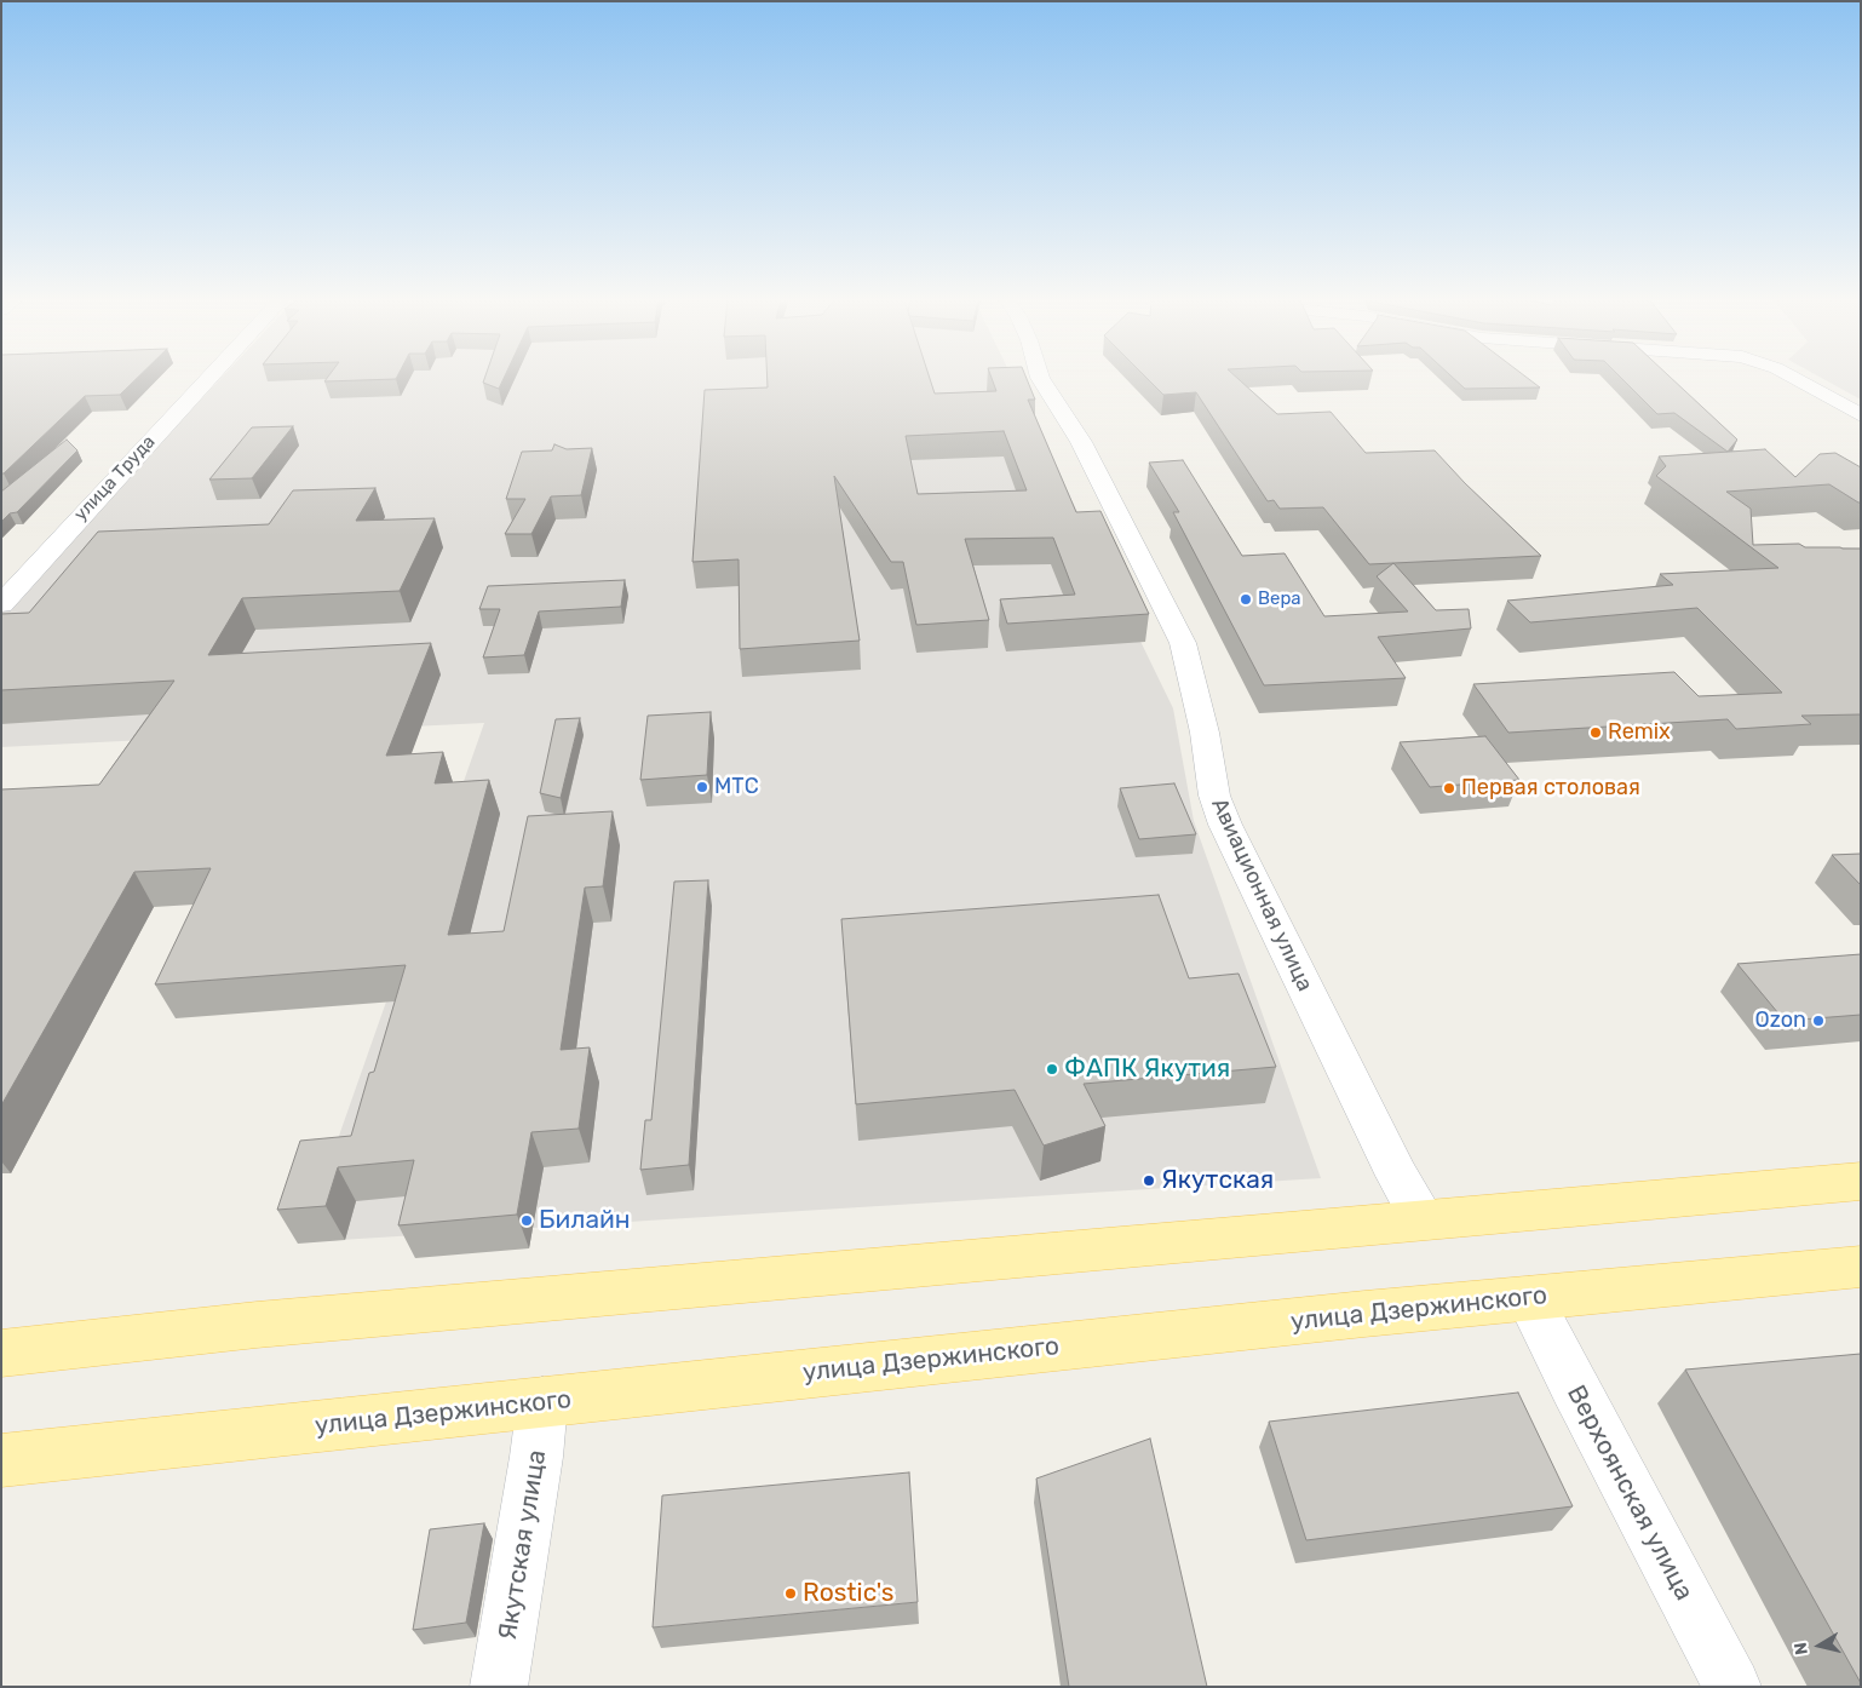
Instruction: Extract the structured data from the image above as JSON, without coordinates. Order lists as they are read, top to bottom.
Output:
{
  "streets": {
    "main road": ["улица Дзержинского"],
    "street": [
      "улица Труда",
      "Авиационная улица",
      "Верхоянская улица",
      "Якутская улица"
    ]
  },
  "crossings": [
    ["улица Дзержинского", "Верхоянская улица"],
    ["улица Дзержинского", "Якутская улица"]
  ],
  "places": [
    "Вера",
    "Remix",
    "МТС",
    "Первая столовая",
    "Ozon",
    "ФАПК Якутия",
    "Якутская",
    "Билайн",
    "Rostic's"
  ],
  "north": "left"
}
